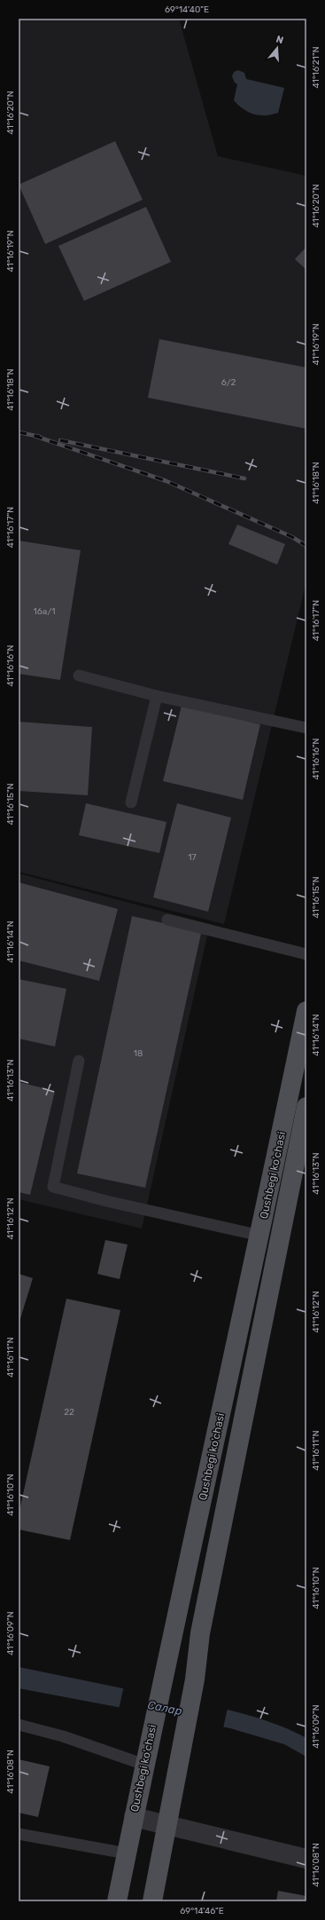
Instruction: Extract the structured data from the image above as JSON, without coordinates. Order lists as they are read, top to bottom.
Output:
{
  "streets": {
    "main road": ["Qushbegi ko'chasi"]
  },
  "water": ["Салар"],
  "house_numbers": [
    "6/2",
    "16a/1",
    "17",
    "18",
    "22"
  ],
  "north": "top",
  "coordinates": [
    "69°14'40\"E",
    "41°16'21\"N",
    "41°16'20\"N",
    "41°16'19\"N",
    "41°16'18\"N",
    "41°16'17\"N",
    "41°16'16\"N",
    "41°16'15\"N",
    "41°16'14\"N",
    "41°16'13\"N",
    "41°16'12\"N",
    "41°16'11\"N",
    "41°16'10\"N",
    "41°16'09\"N",
    "41°16'08\"N",
    "69°14'46\"E"
  ]
}
